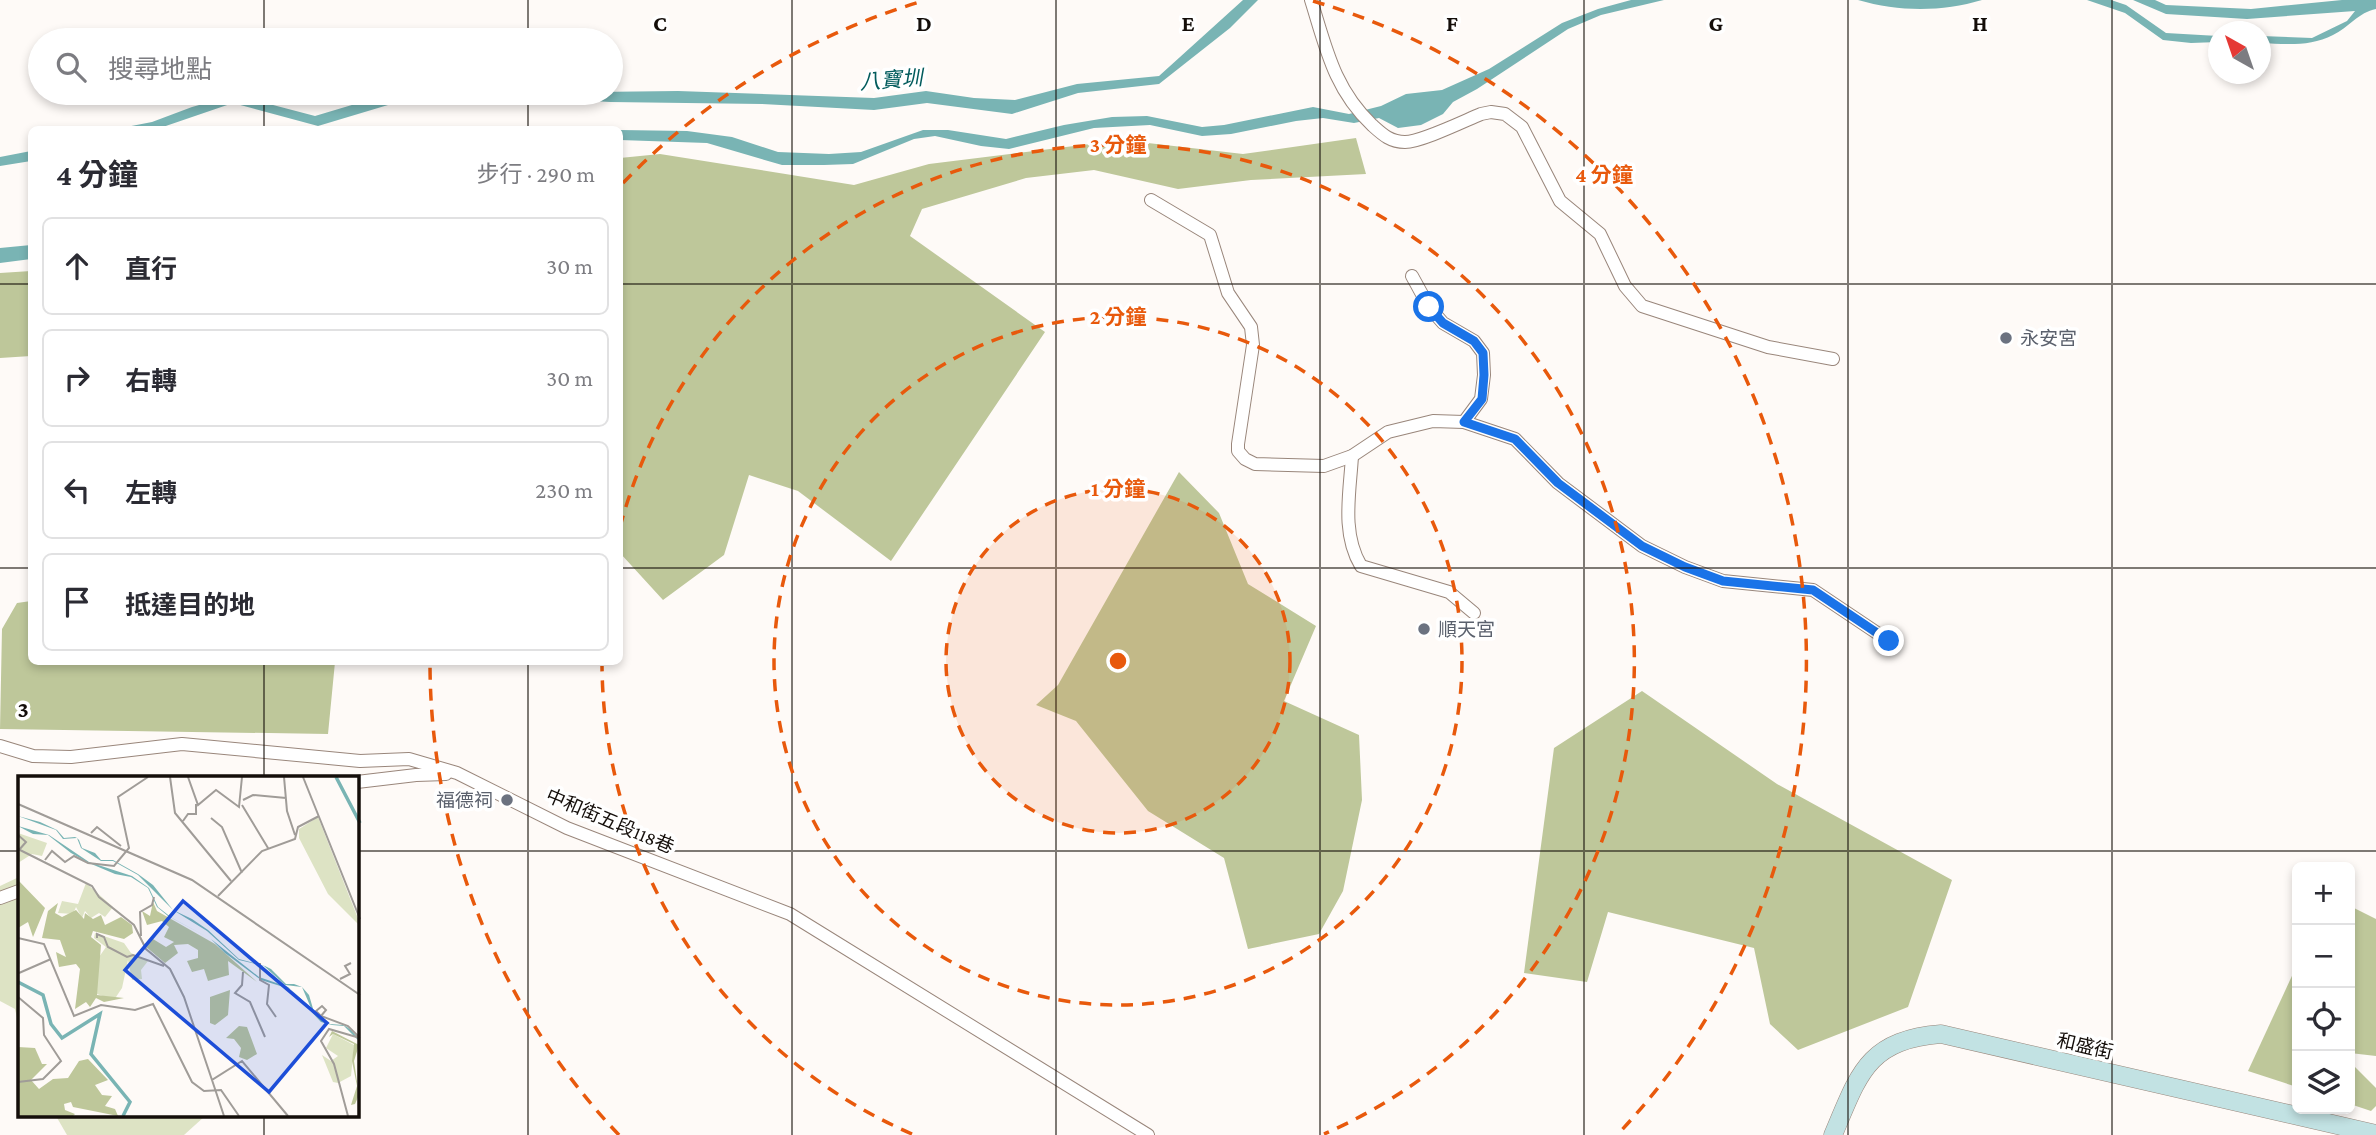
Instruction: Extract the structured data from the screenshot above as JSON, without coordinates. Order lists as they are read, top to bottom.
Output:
{
  "streets": {
    "main road": ["和盛街"],
    "street": ["中和街五段118巷"]
  },
  "water": ["八寶圳"],
  "places": ["永安宮", "順天宮", "福德祠"],
  "north": "top left",
  "page": {
    "search": "搜尋地點",
    "heading": ["4 分鐘", "步行 · 290 m"],
    "list": [
      ["直行", "30 m"],
      ["右轉", "30 m"],
      ["左轉", "230 m"],
      "抵達目的地"
    ],
    "map_buttons": ["+", "−"]
  },
  "grid": {
    "columns": [
      "C",
      "D",
      "E",
      "F",
      "G",
      "H"
    ],
    "rows": ["3"]
  },
  "rings": [
    "3 分鐘",
    "4 分鐘",
    "2 分鐘",
    "1 分鐘"
  ]
}
